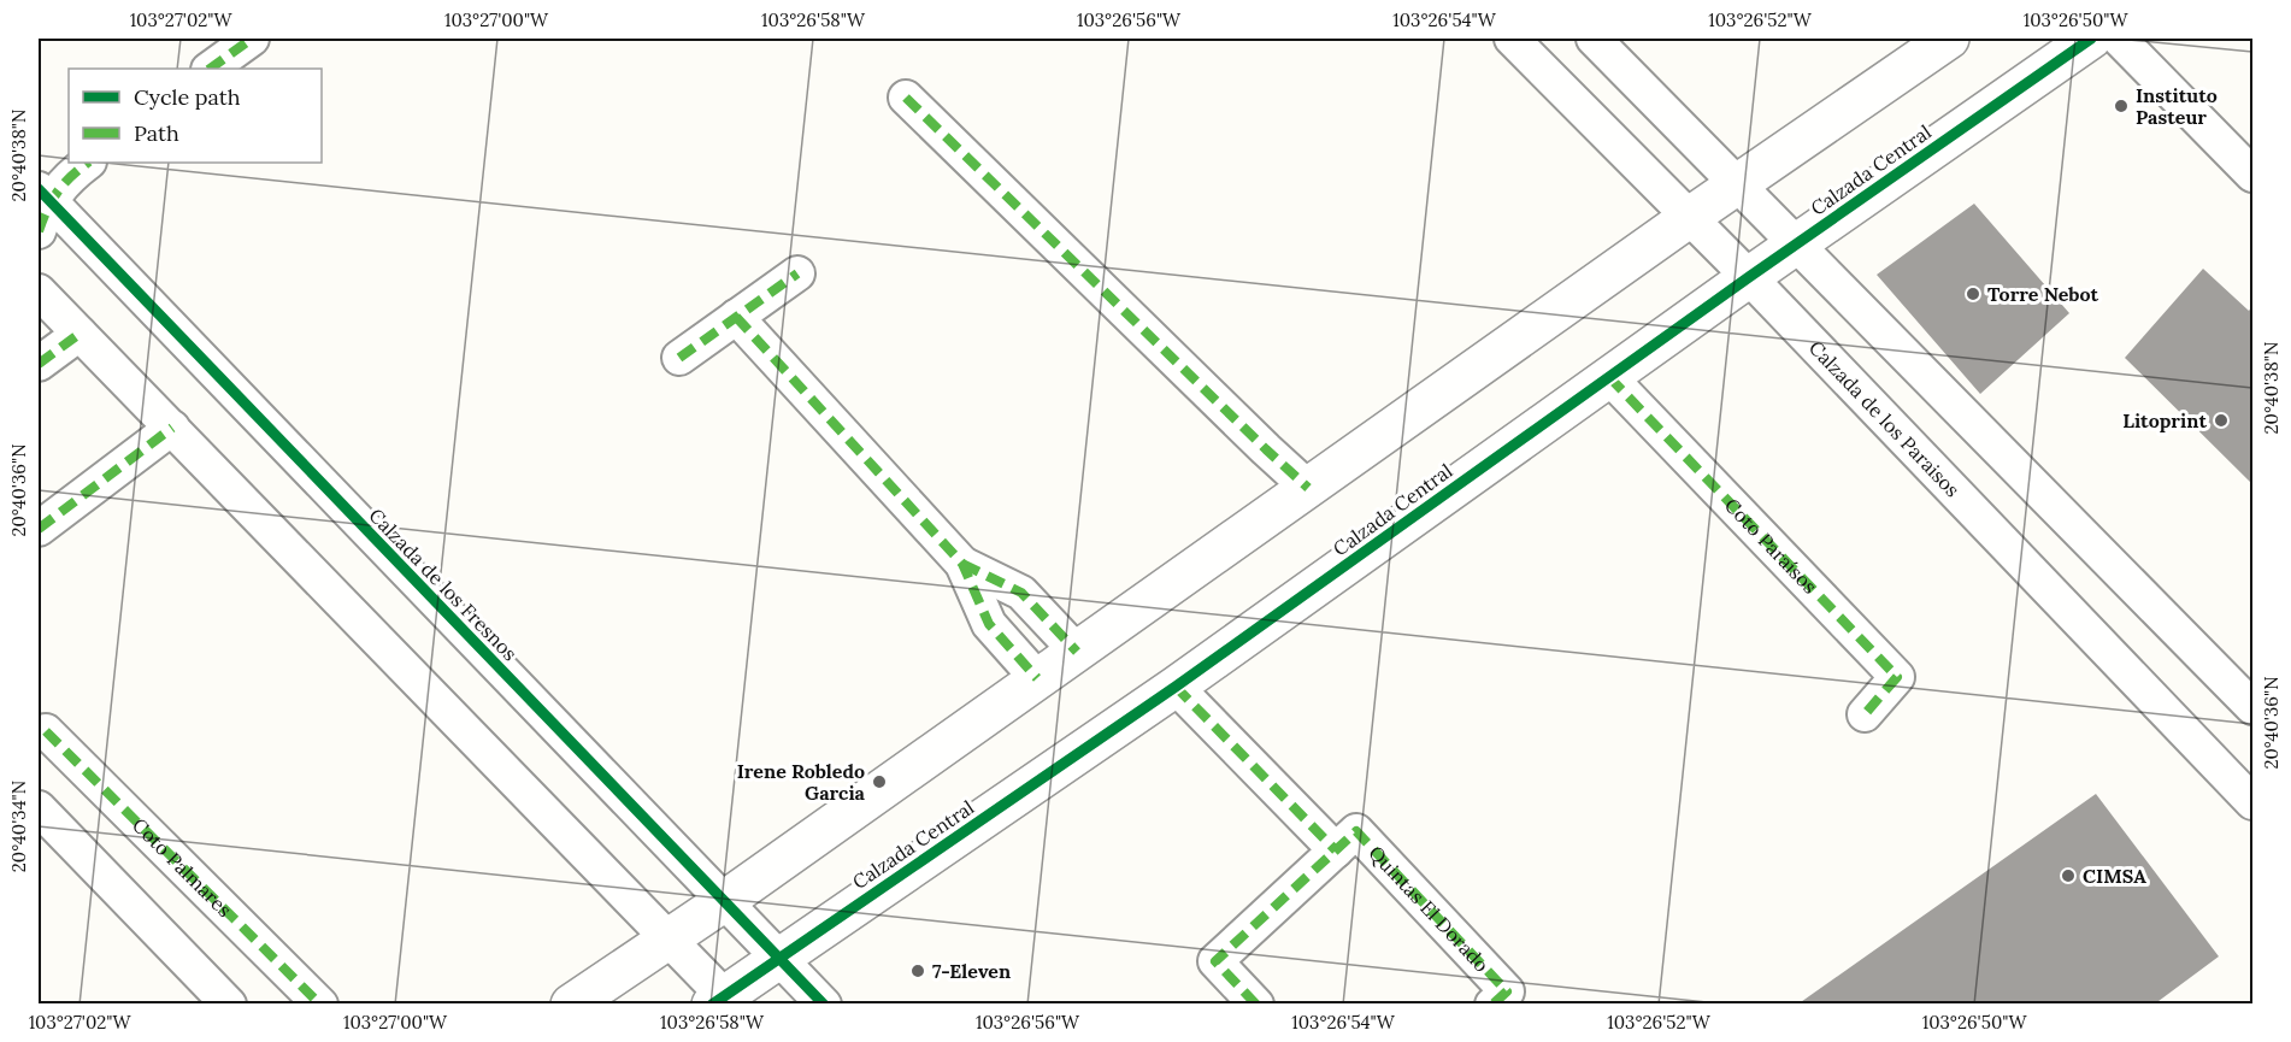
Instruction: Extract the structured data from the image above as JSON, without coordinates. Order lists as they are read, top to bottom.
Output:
{
  "streets": {
    "street": [
      "Calzada Central",
      "Calzada de los Paraisos",
      "Coto Paraísos",
      "Calzada de los Fresnos",
      "Coto Palmares",
      "Quintas El Dorado"
    ]
  },
  "crossings": [
    ["Calzada Central", "Calzada de los Paraisos"],
    ["Calzada Central", "Coto Paraísos"],
    ["Calzada Central", "Calzada de los Fresnos"],
    ["Calzada Central", "Quintas El Dorado"]
  ],
  "places": [
    "Instituto Pasteur",
    "Torre Nebot",
    "Litoprint",
    "Irene Robledo Garcia",
    "CIMSA",
    "7-Eleven"
  ],
  "legend": ["Cycle path", "Path"],
  "coordinates": [
    "103°27'02\"W",
    "103°27'00\"W",
    "103°26'58\"W",
    "103°26'56\"W",
    "103°26'54\"W",
    "103°26'52\"W",
    "103°26'50\"W",
    "20°40'38\"N",
    "20°40'36\"N",
    "20°40'34\"N"
  ]
}
